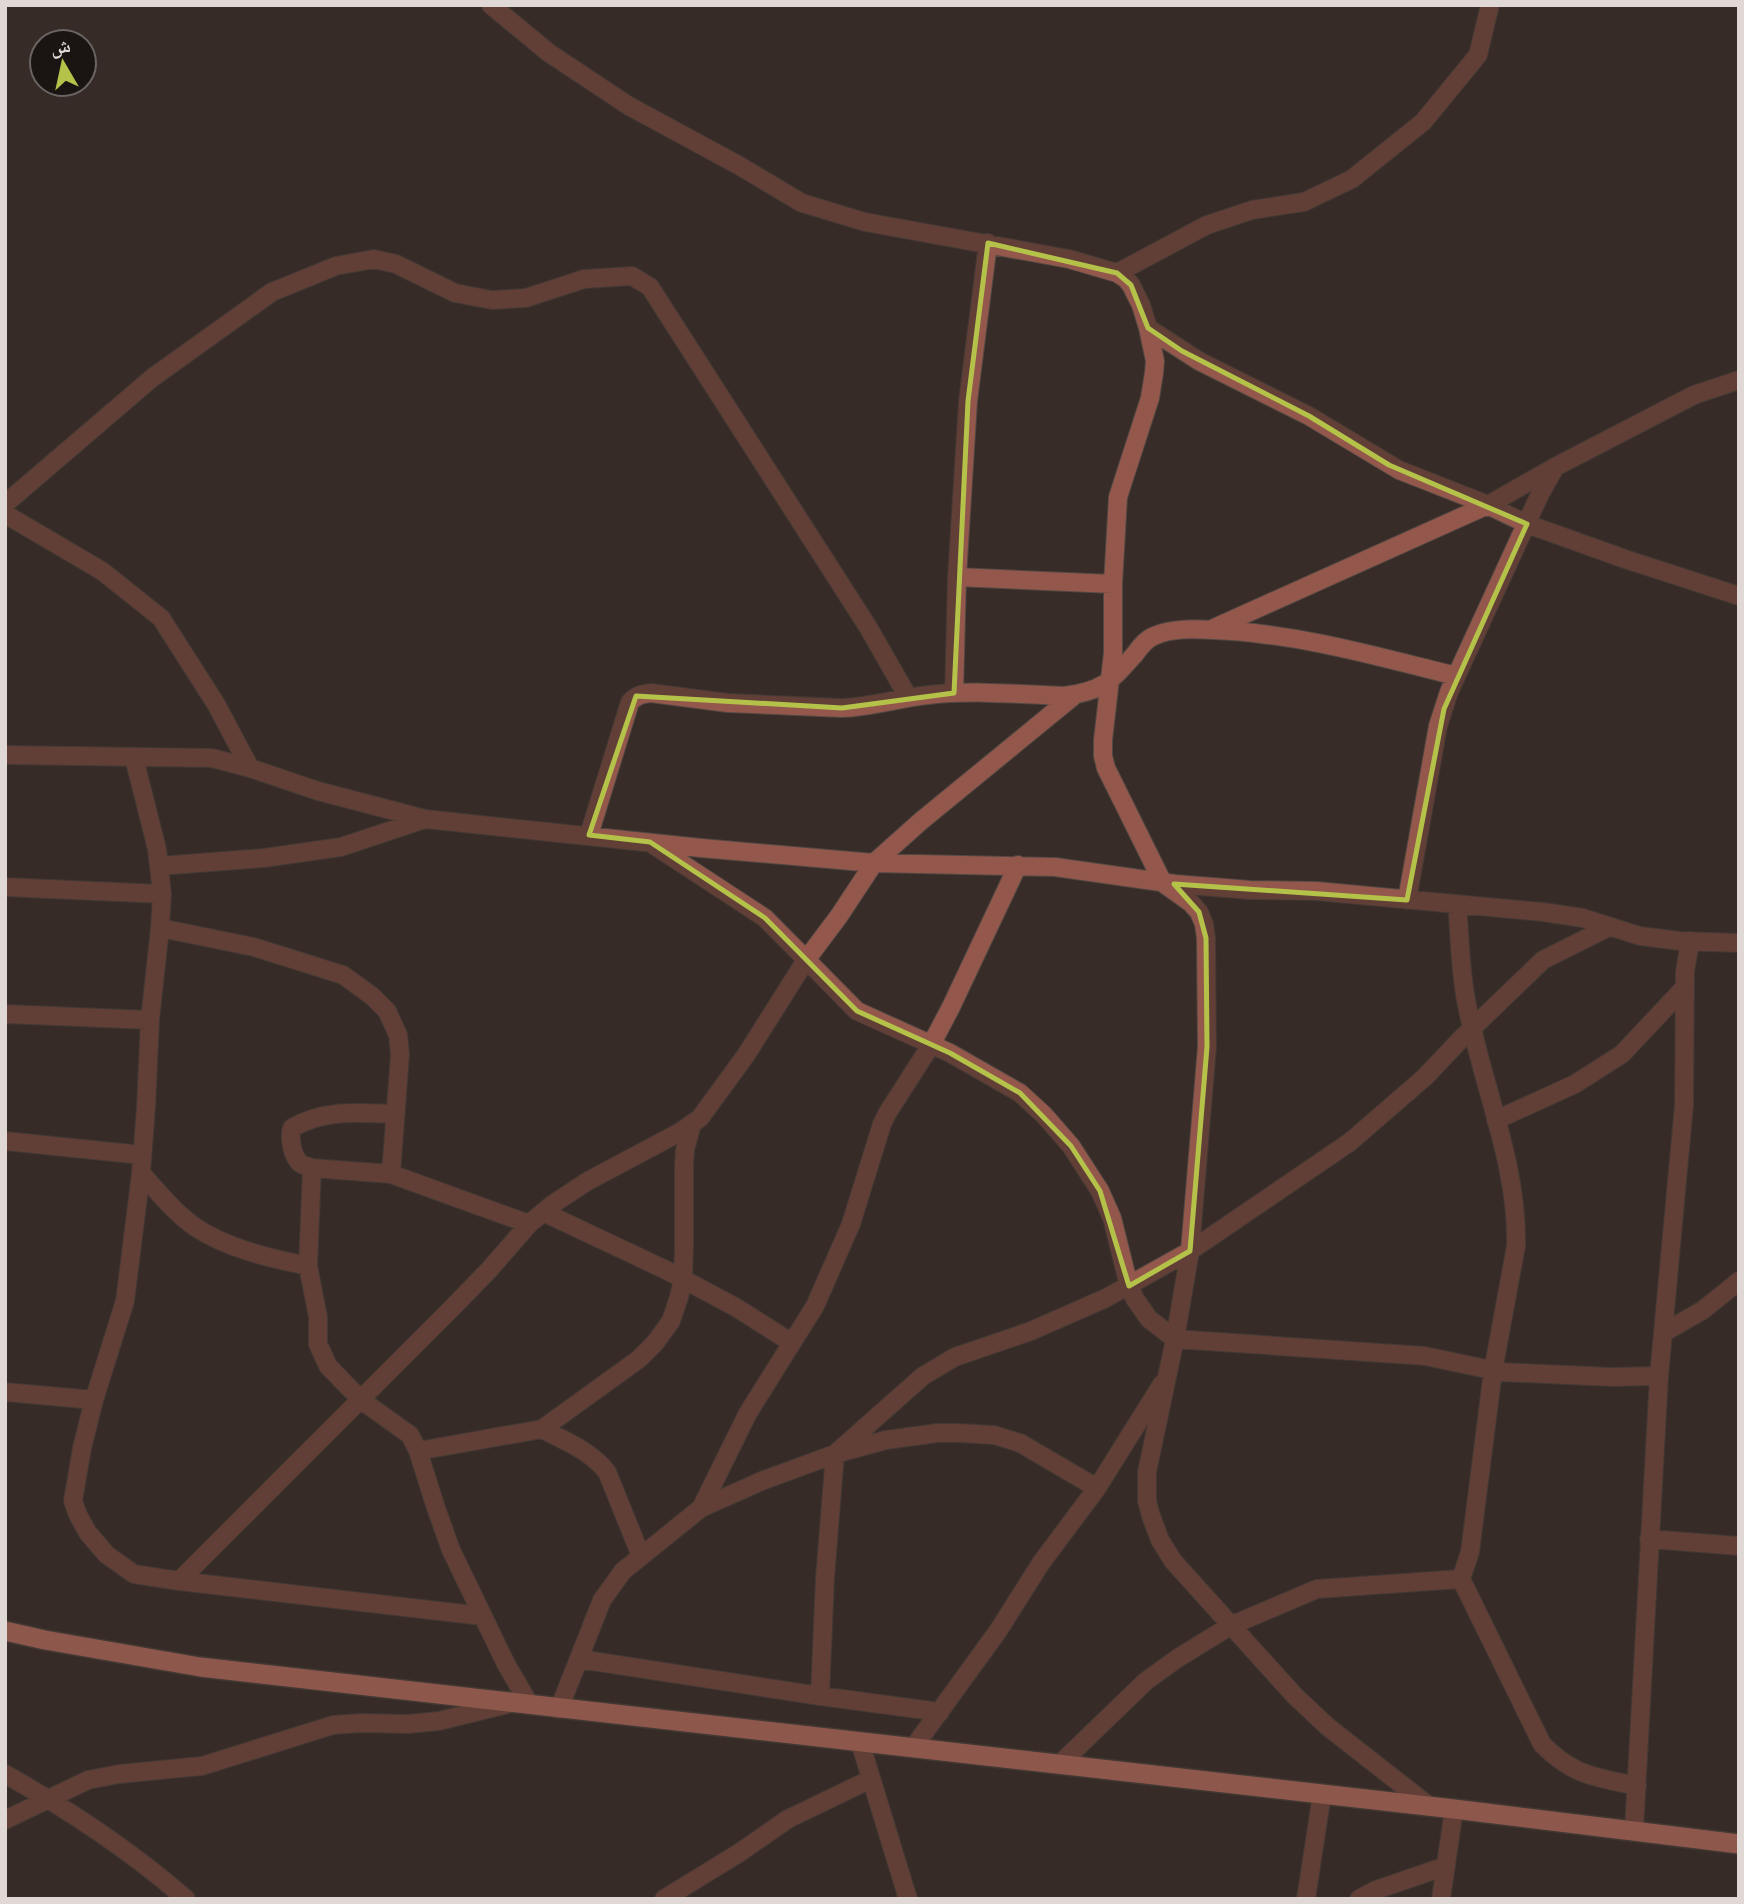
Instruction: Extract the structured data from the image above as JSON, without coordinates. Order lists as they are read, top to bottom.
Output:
{
  "north": "top"
}
